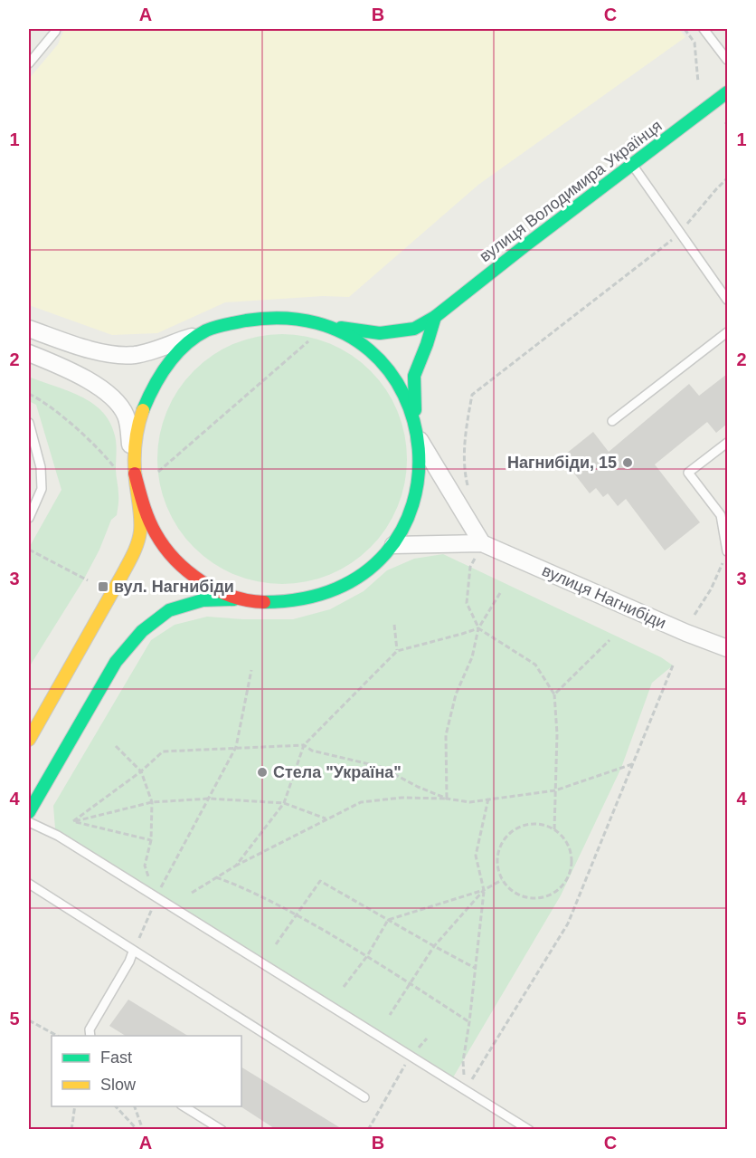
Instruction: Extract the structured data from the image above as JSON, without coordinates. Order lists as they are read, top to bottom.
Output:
{
  "streets": {
    "street": ["вулиця Володимира Українця", "вулиця Нагнибіди"]
  },
  "crossings": [
    ["вулиця Володимира Українця", "вулиця Нагнибіди"]
  ],
  "places": {
    "other": ["Нагнибіди, 15", "Стела \"Україна\""],
    "transit": ["вул. Нагнибіди"]
  },
  "legend": ["Fast", "Slow"],
  "grid": {
    "columns": ["A", "B", "C"],
    "rows": [
      "1",
      "2",
      "3",
      "4",
      "5"
    ]
  }
}
